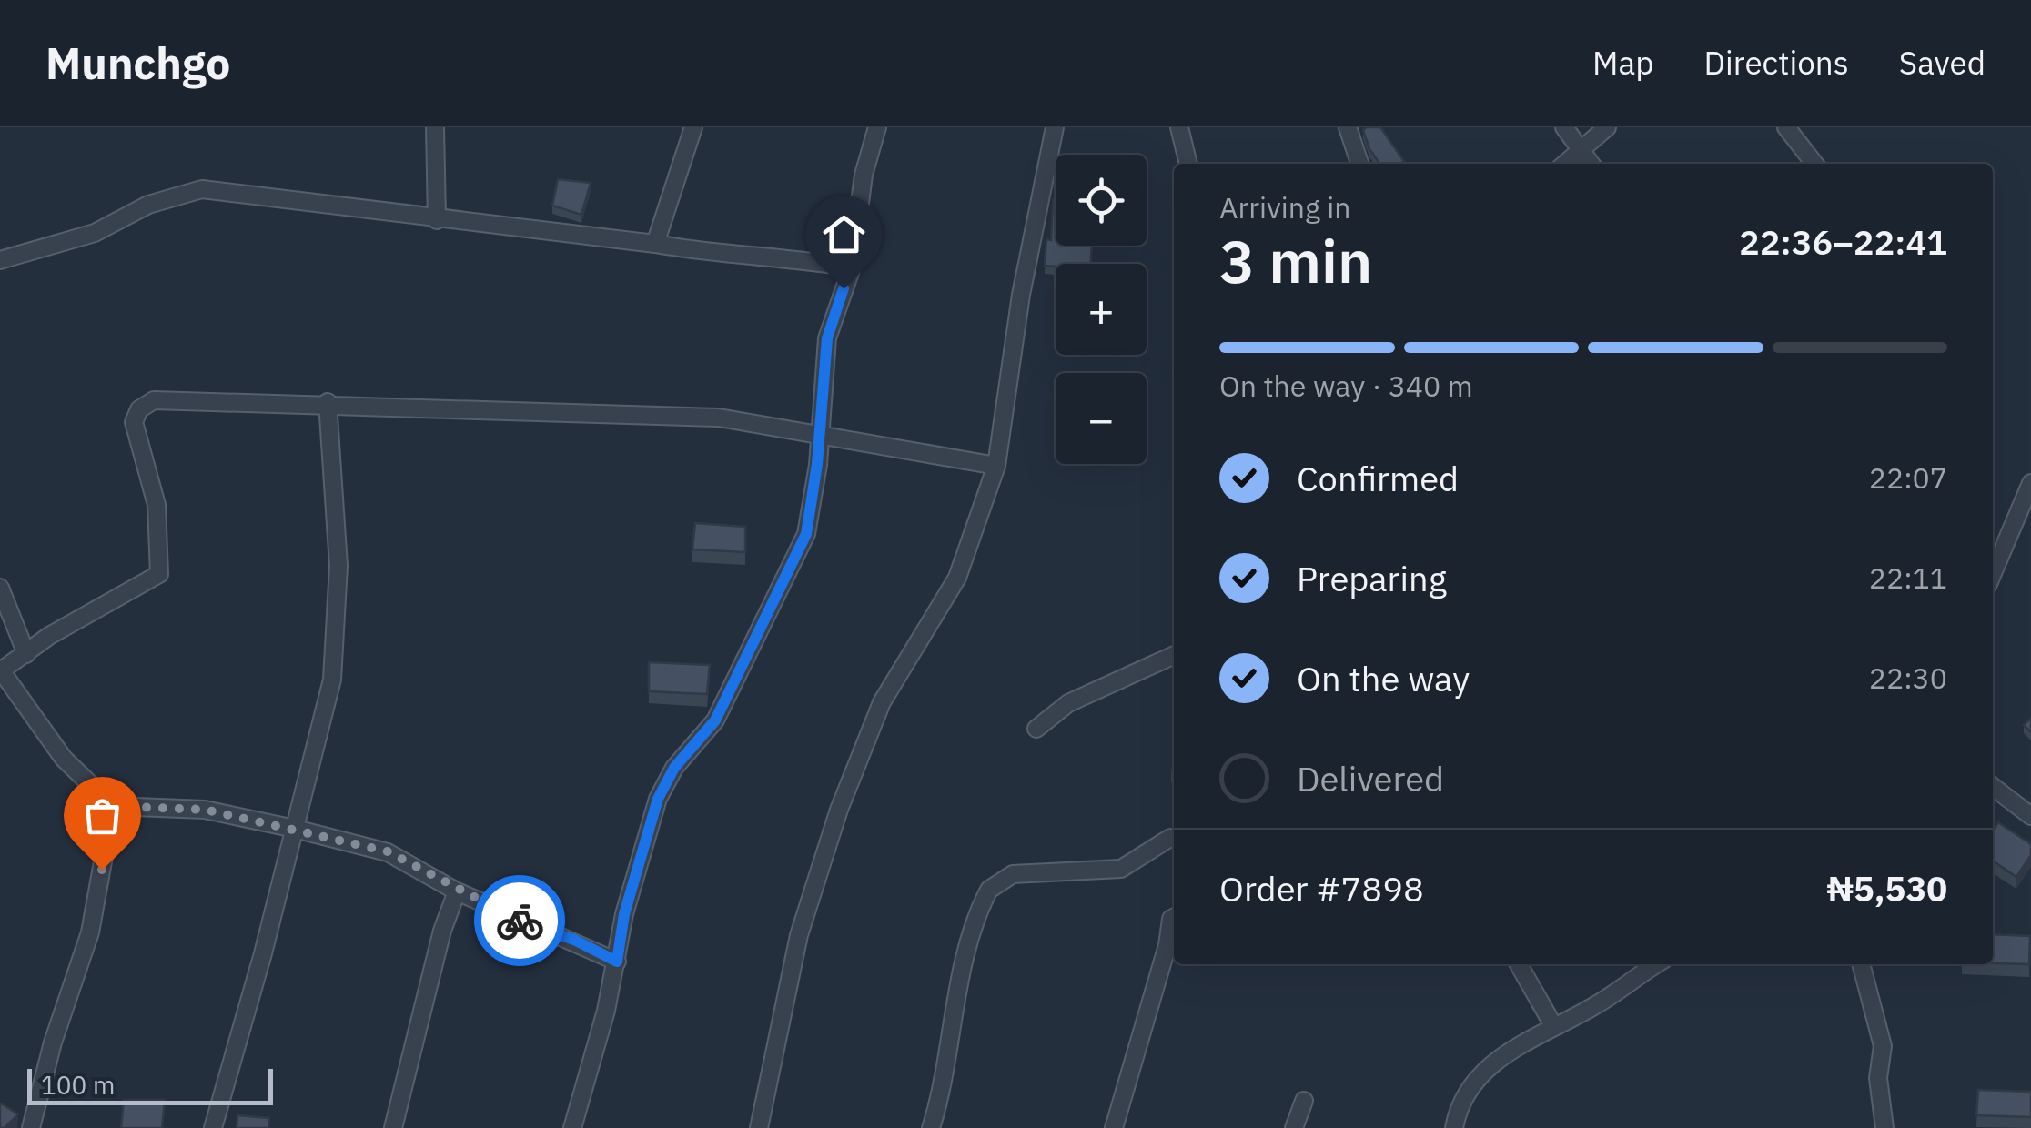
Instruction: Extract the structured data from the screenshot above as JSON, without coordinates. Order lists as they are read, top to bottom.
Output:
{
  "scale_bar": "100 m",
  "page": {
    "header": "Munchgo",
    "nav": ["Map", "Directions", "Saved"],
    "map_buttons": ["+", "−"],
    "heading": ["3 min", "Arriving in", "22:36–22:41"],
    "panel": ["Order #7898", "₦5,530"],
    "bar": "On the way · 340 m",
    "list": [
      ["Confirmed", "22:07"],
      ["Preparing", "22:11"],
      ["On the way", "22:30"],
      "Delivered"
    ],
    "scale": "100 m"
  }
}
